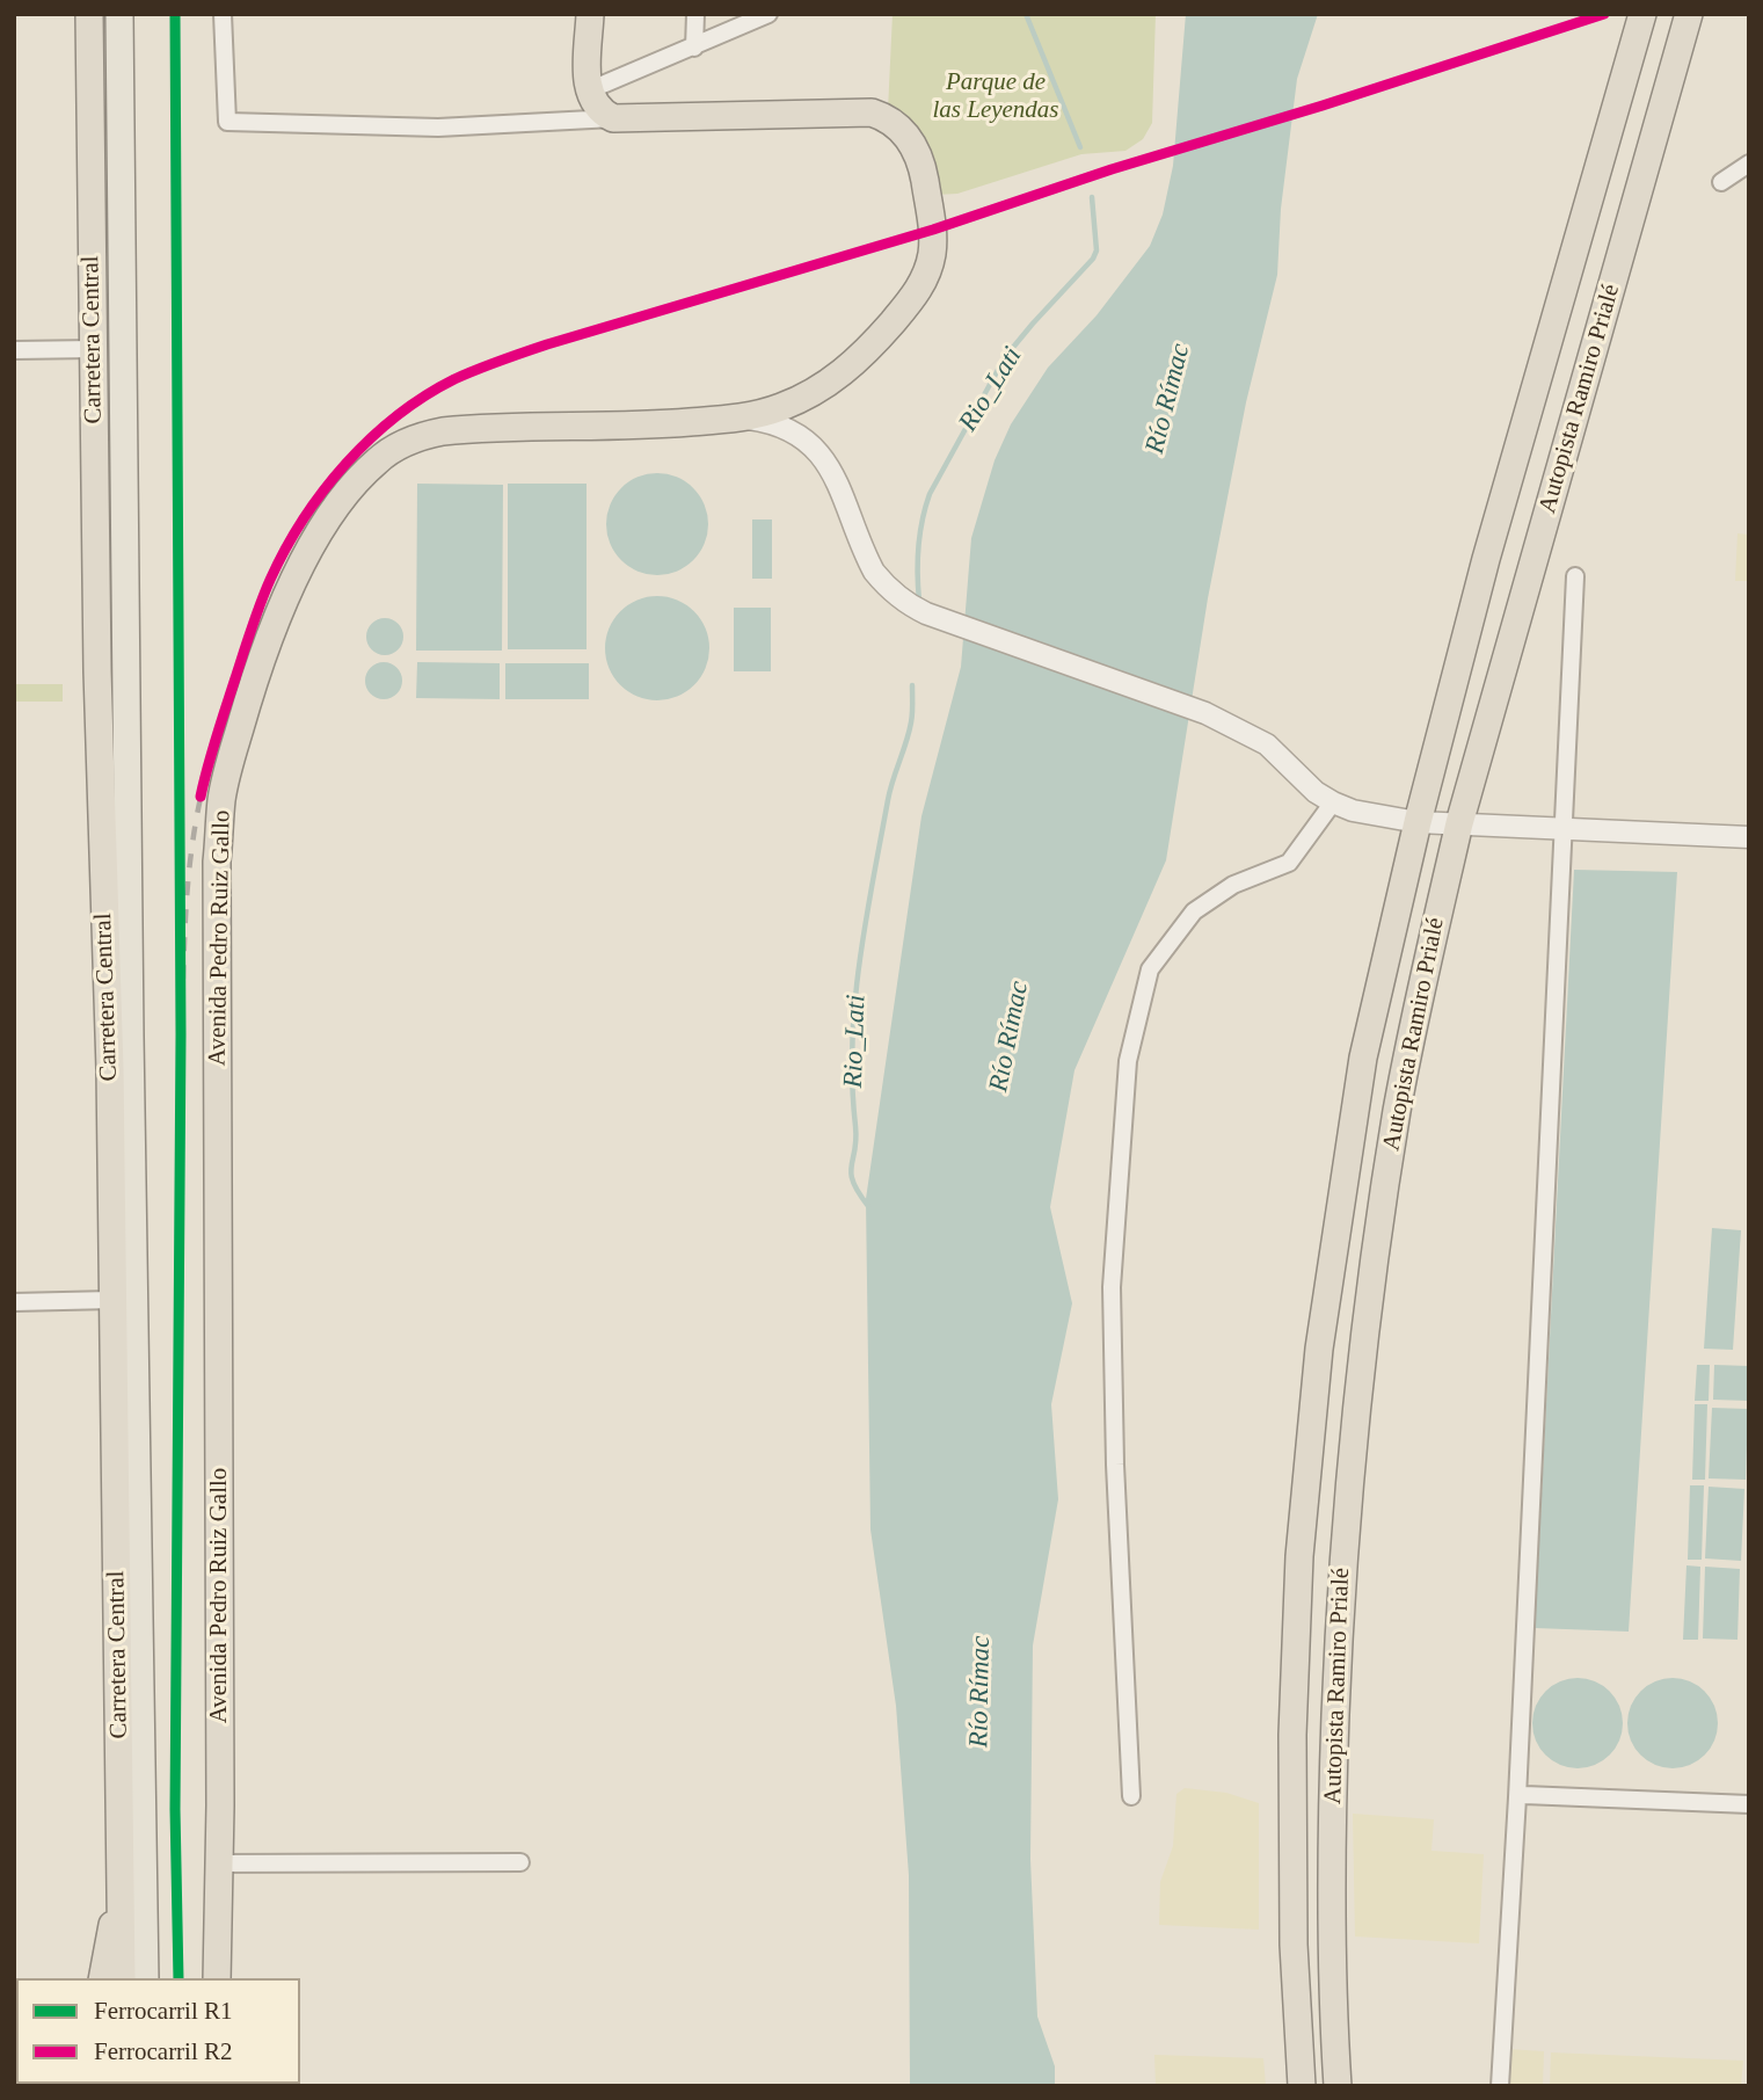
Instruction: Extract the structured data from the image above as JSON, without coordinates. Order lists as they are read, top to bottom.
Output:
{
  "streets": {
    "highway": ["Carretera Central", "Autopista Ramiro Prialé", "Avenida Pedro Ruiz Gallo"]
  },
  "water": ["Rio_Lati", "Río Rímac"],
  "parks": ["Parque de las Leyendas"],
  "lines": ["rail line R1", "rail line R2"],
  "legend": ["Ferrocarril R1", "Ferrocarril R2"]
}
